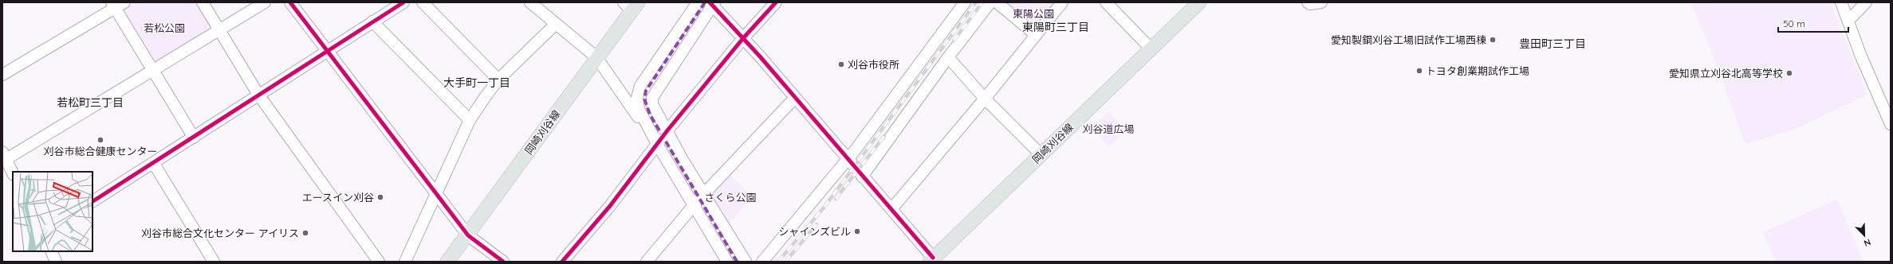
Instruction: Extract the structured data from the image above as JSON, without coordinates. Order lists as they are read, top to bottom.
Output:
{
  "streets": {
    "main road": ["岡崎刈谷線"]
  },
  "districts": [
    "東陽町三丁目",
    "豊田町三丁目",
    "大手町一丁目",
    "若松町三丁目"
  ],
  "parks": [
    "東陽公園",
    "若松公園",
    "刈谷道広場",
    "さくら公園"
  ],
  "places": [
    "愛知製鋼刈谷工場旧試作工場西棟",
    "刈谷市役所",
    "トヨタ創業期試作工場",
    "愛知県立刈谷北高等学校",
    "刈谷市総合健康センター",
    "エースイン刈谷",
    "シャインズビル",
    "刈谷市総合文化センター アイリス"
  ],
  "scale_bar": "50 m",
  "north": "bottom right"
}
